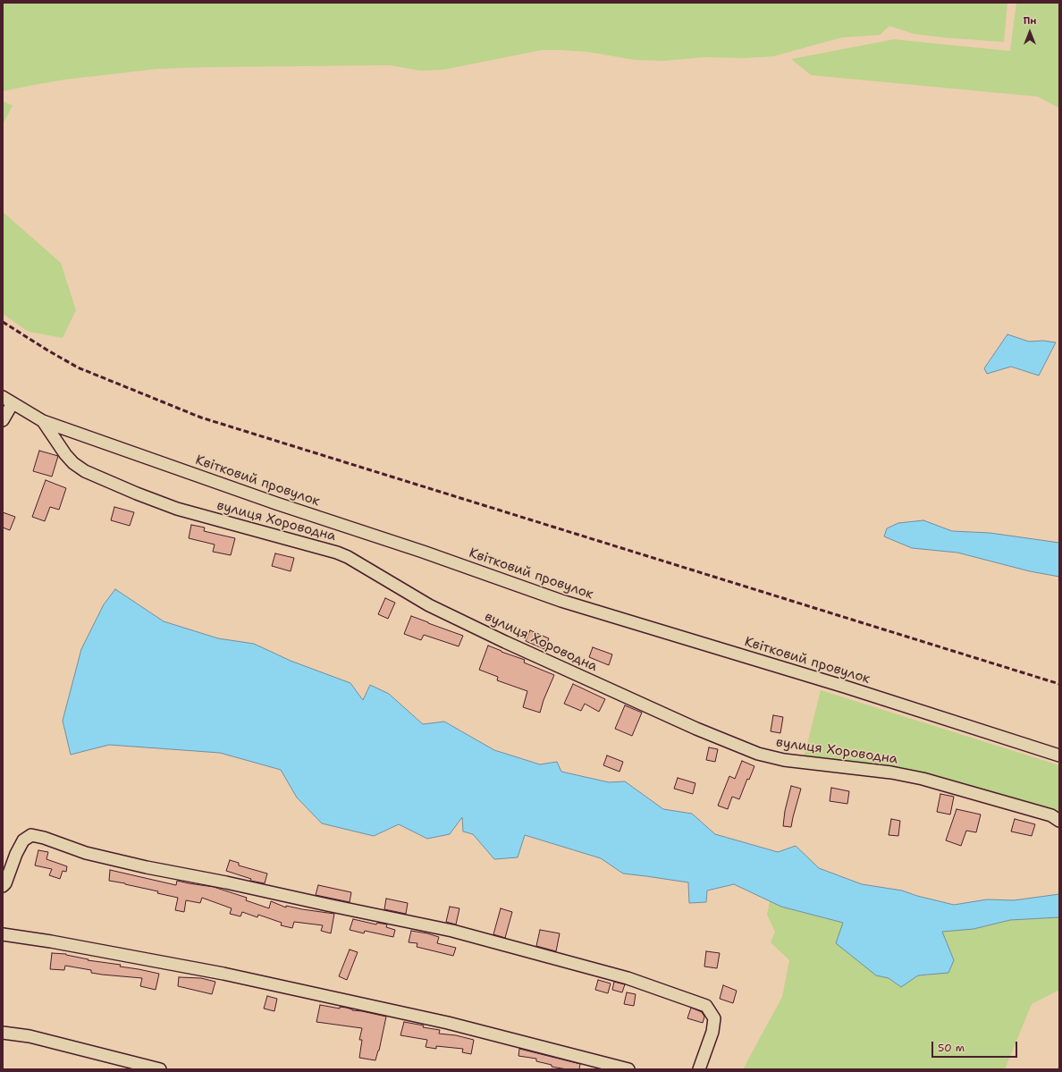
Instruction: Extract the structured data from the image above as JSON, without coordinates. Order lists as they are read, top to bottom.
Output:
{
  "streets": {
    "street": ["Квітковий провулок", "вулиця Хороводна"]
  },
  "crossings": [
    ["Квітковий провулок", "вулиця Хороводна"]
  ],
  "scale_bar": "50 m",
  "north": "top"
}
